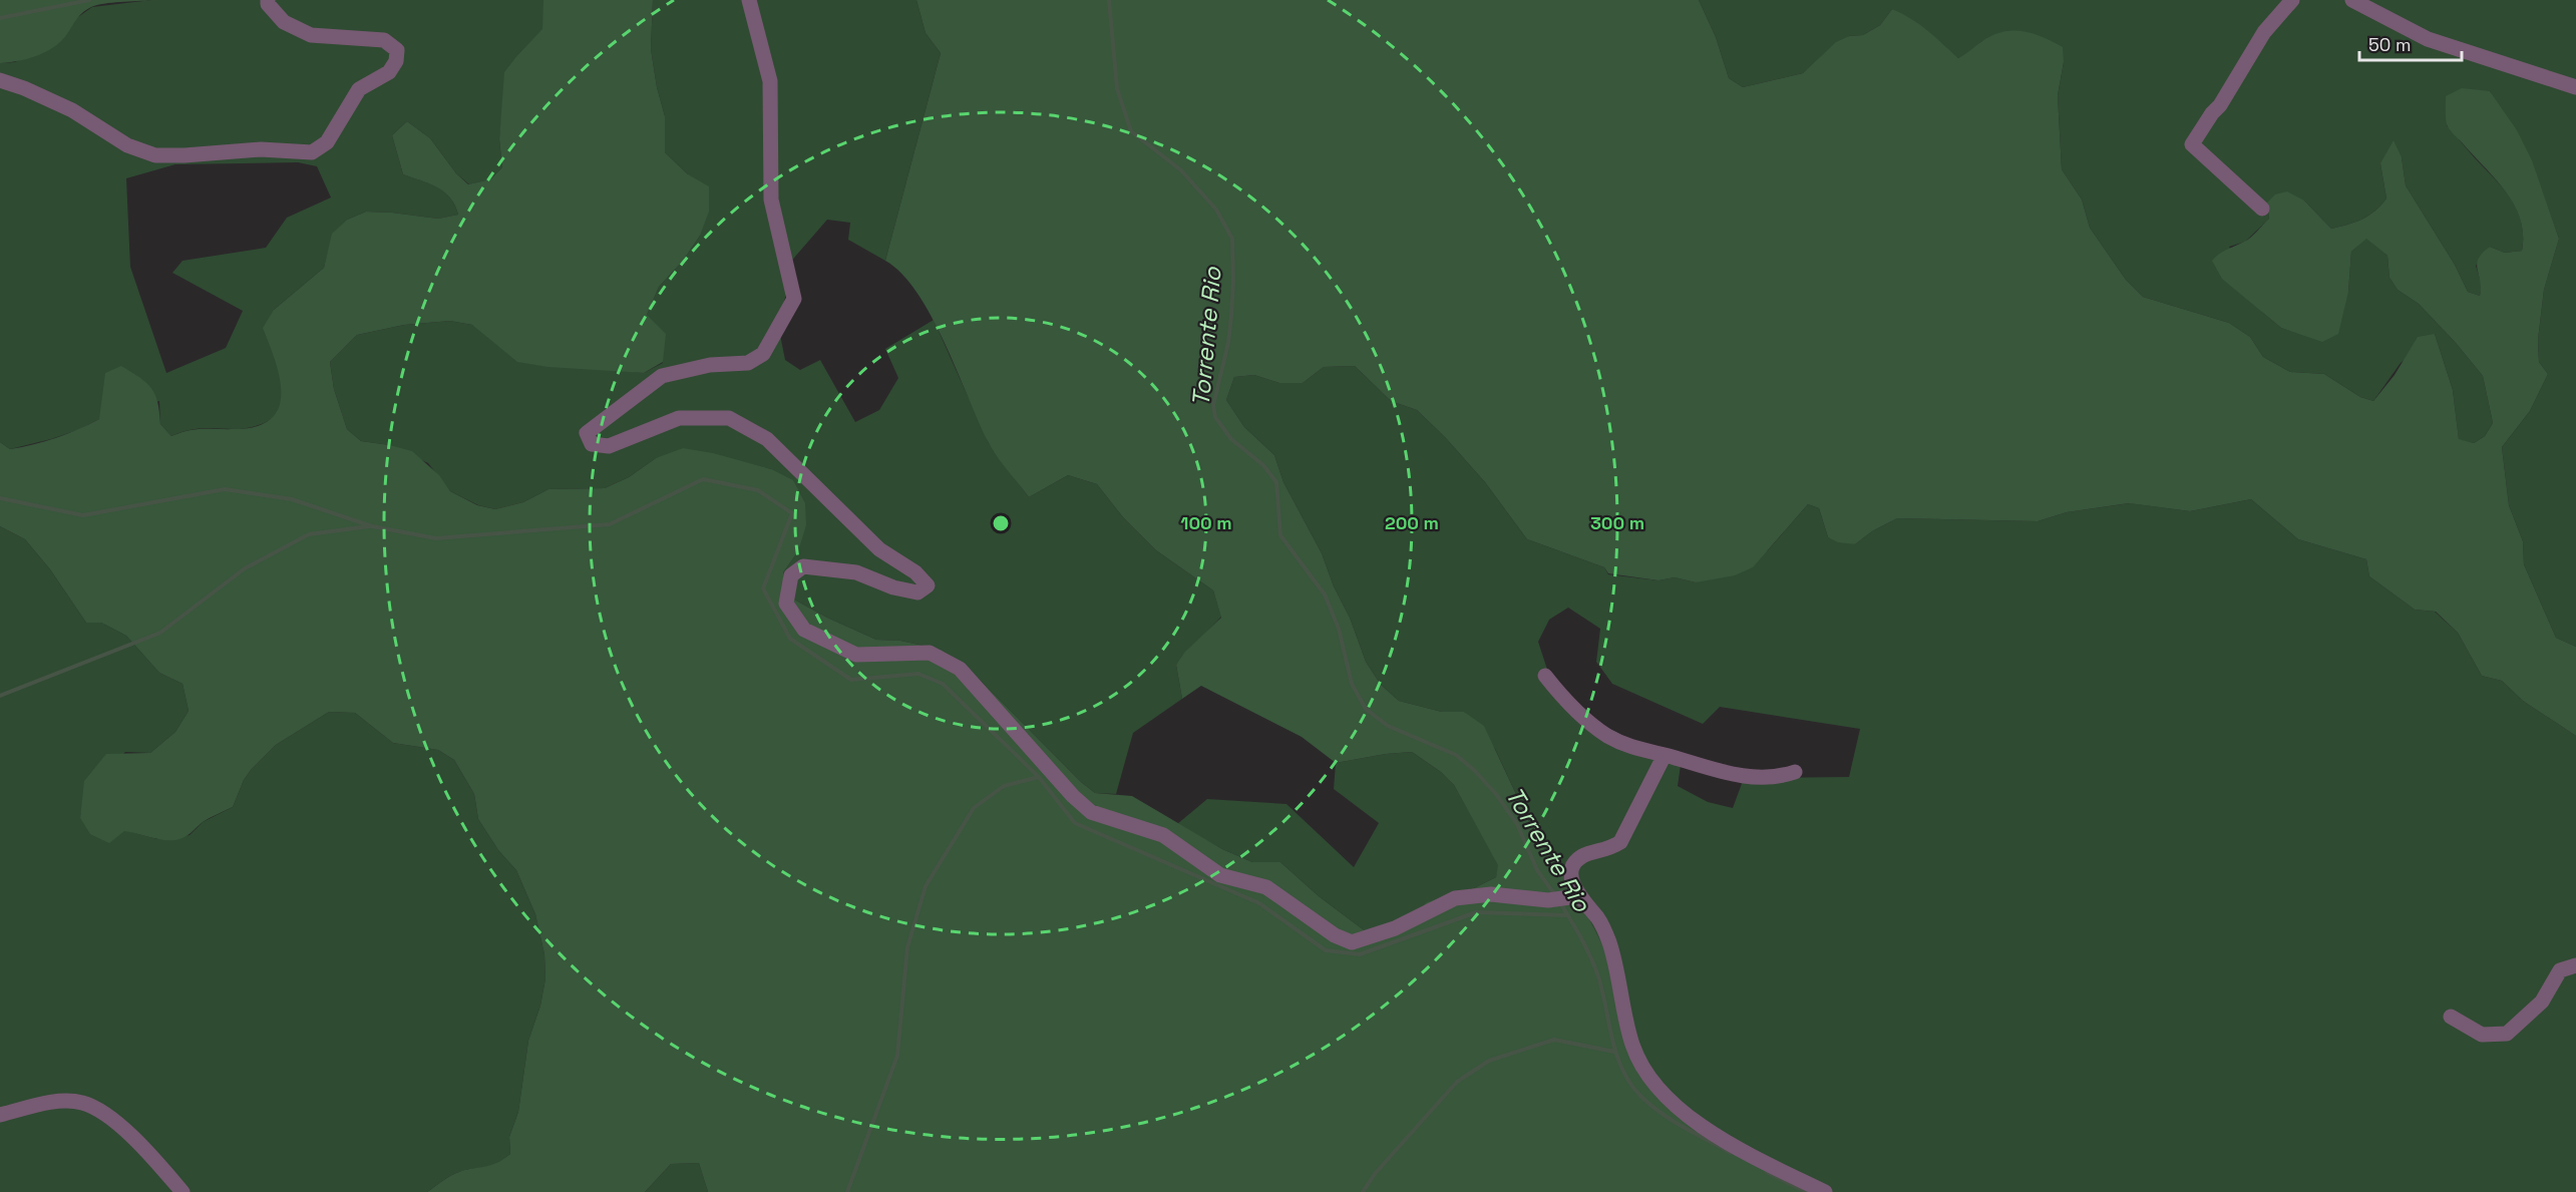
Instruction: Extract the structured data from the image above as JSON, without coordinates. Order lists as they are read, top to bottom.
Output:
{
  "water": ["Torrente Rio"],
  "scale_bar": "50 m",
  "rings": ["100 m", "200 m", "300 m"]
}
